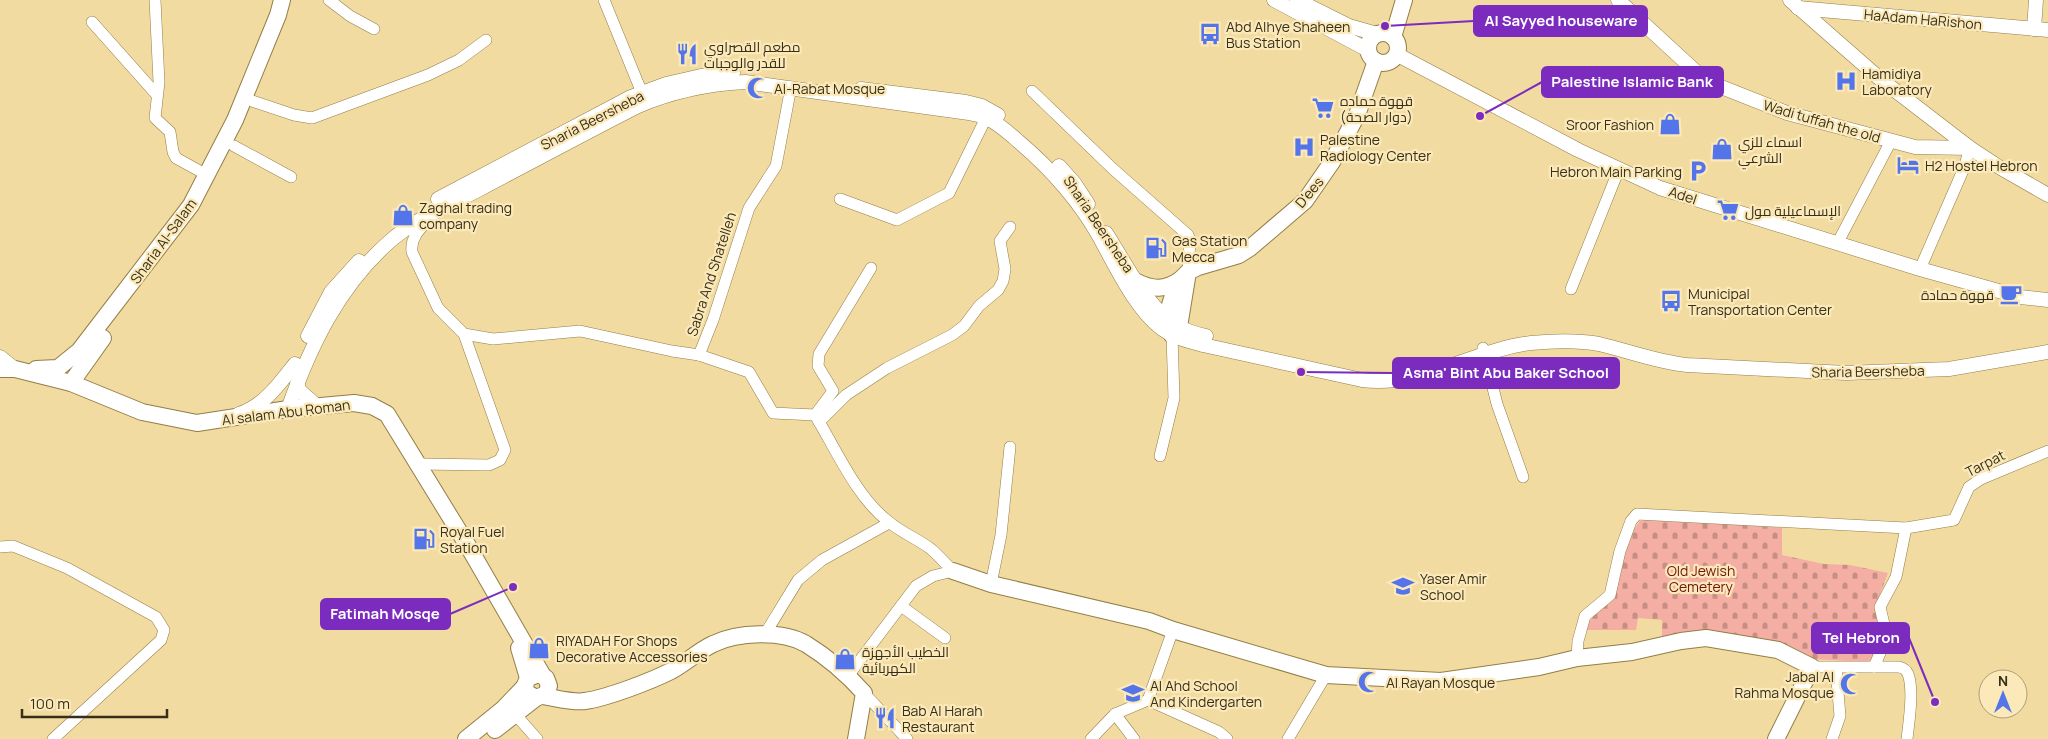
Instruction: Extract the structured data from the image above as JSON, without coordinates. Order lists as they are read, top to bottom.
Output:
{
  "streets": {
    "main road": ["D'ees", "Sharia Al-Salam", "Al salam Abu Roman"],
    "street": [
      "HaAdam HaRishon",
      "Sharia Beersheba",
      "Wadi tuffah the old",
      "Adel",
      "Sabra And Shatelleh",
      "Tarpat"
    ]
  },
  "crossings": [
    ["Sharia Beersheba", "D'ees"],
    ["Sharia Beersheba", "Sabra And Shatelleh"],
    ["Sharia Beersheba", "Al salam Abu Roman"],
    ["D'ees", "Adel"],
    ["Sharia Al-Salam", "Al salam Abu Roman"]
  ],
  "parks": ["Old Jewish Cemetery"],
  "places": {
    "other": [
      "Al Sayyed houseware",
      "Palestine Islamic Bank",
      "Asma' Bint Abu Baker School",
      "Fatimah Mosqe",
      "Tel Hebron"
    ],
    "bus stop": ["Abd Alhye Shaheen Bus Station", "Municipal Transportation Center"],
    "restaurant": ["مطعم القصراوي للقدر والوجبات", "Bab Al Harah Restaurant"],
    "hospital": ["Hamidiya Laboratory", "Palestine Radiology Center"],
    "mosque": ["Al-Rabat Mosque", "Al Rayan Mosque", "Jabal Al Rahma Mosque"],
    "supermarket": ["قهوة حماده (دوار الصحة)", "الإسماعيلية مول"],
    "shop": [
      "Sroor Fashion",
      "اسماء للزي الشرعي",
      "Zaghal trading company",
      "RIYADAH For Shops Decorative Accessories",
      "الخطيب الأجهزة الكهربائية"
    ],
    "hotel": ["H2 Hostel Hebron"],
    "parking": ["Hebron Main Parking"],
    "fuel station": ["Gas Station Mecca", "Royal Fuel Station"],
    "cafe": ["قهوة حمادة"],
    "school or university": ["Yaser Amir School", "Al Ahd School And Kindergarten"]
  },
  "scale_bar": "100 m",
  "north": "top"
}
